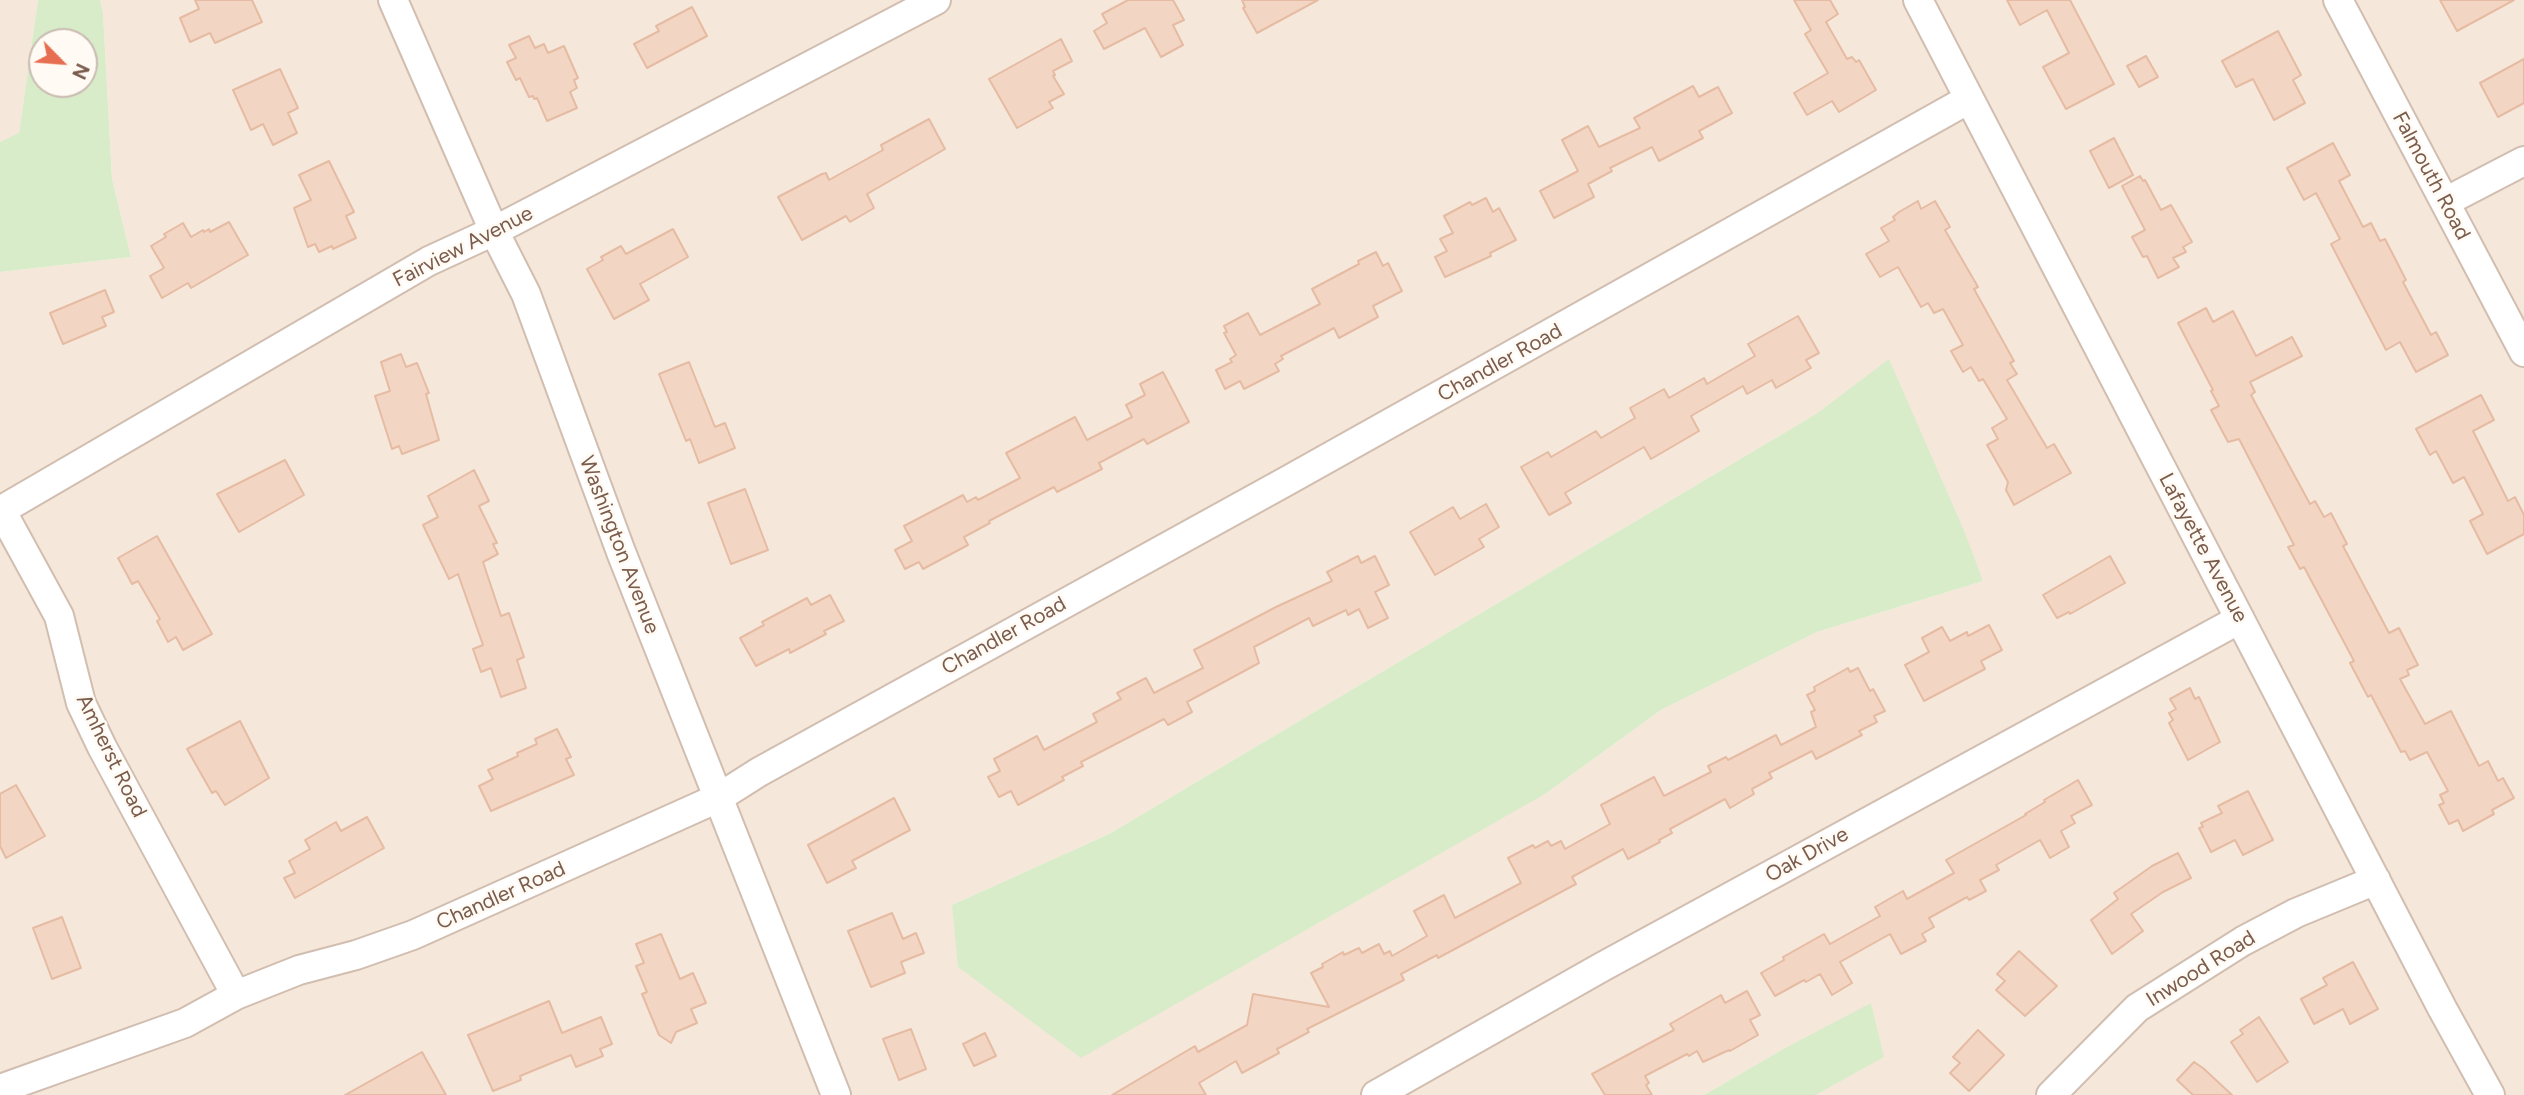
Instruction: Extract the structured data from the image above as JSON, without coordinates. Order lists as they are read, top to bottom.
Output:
{
  "streets": {
    "street": [
      "Falmouth Road",
      "Fairview Avenue",
      "Chandler Road",
      "Washington Avenue",
      "Lafayette Avenue",
      "Amherst Road",
      "Oak Drive",
      "Inwood Road"
    ]
  },
  "crossings": [
    ["Fairview Avenue", "Washington Avenue"],
    ["Fairview Avenue", "Amherst Road"],
    ["Chandler Road", "Washington Avenue"],
    ["Chandler Road", "Lafayette Avenue"],
    ["Chandler Road", "Amherst Road"],
    ["Lafayette Avenue", "Oak Drive"],
    ["Lafayette Avenue", "Inwood Road"]
  ],
  "north": "bottom right"
}
